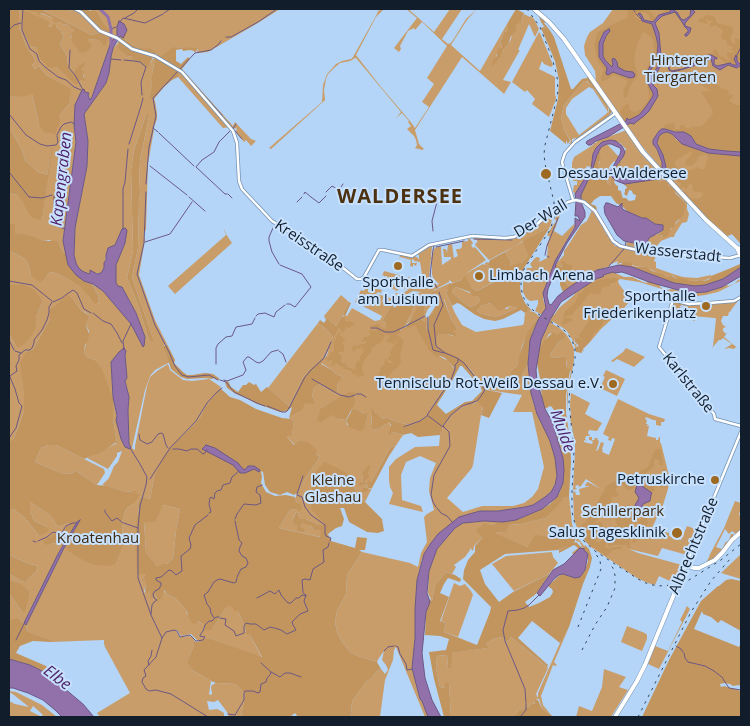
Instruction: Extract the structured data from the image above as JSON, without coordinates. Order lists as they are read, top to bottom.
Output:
{
  "streets": {
    "main road": [
      "Der Wall",
      "Kreisstraße",
      "Wasserstadt",
      "Karlstraße",
      "Albrechtstraße"
    ]
  },
  "crossings": [
    ["Der Wall", "Kreisstraße"],
    ["Der Wall", "Wasserstadt"],
    ["Karlstraße", "Albrechtstraße"]
  ],
  "districts": ["WALDERSEE"],
  "water": ["Kapengraben", "Mulde", "Elbe"],
  "parks": [
    "Hinterer Tiergarten",
    "Kleine Glashau",
    "Schillerpark",
    "Kroatenhau"
  ],
  "places": [
    "Dessau-Waldersee",
    "Sporthalle am Luisium",
    "Limbach Arena",
    "Sporthalle Friederikenplatz",
    "Tennisclub Rot-Weiß Dessau e.V.",
    "Petruskirche",
    "Salus Tagesklinik"
  ]
}
